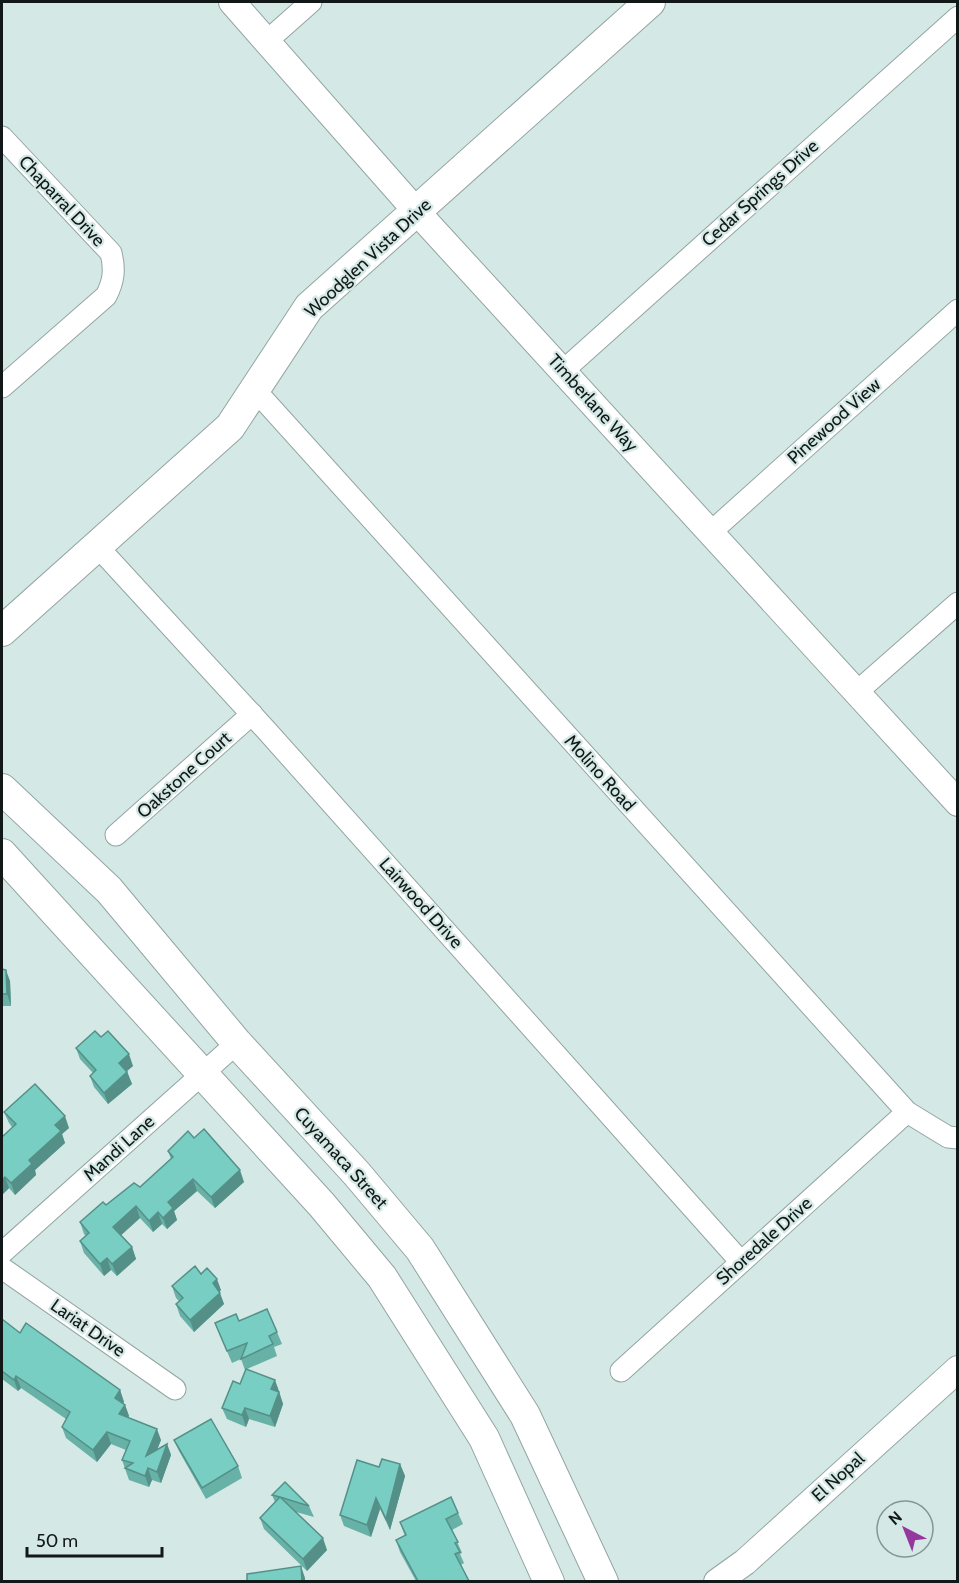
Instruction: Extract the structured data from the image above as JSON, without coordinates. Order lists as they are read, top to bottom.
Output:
{
  "streets": {
    "main road": ["Woodglen Vista Drive", "Cuyamaca Street"],
    "street": [
      "Cedar Springs Drive",
      "Chaparral Drive",
      "Timberlane Way",
      "Pinewood View",
      "Molino Road",
      "Oakstone Court",
      "Lairwood Drive",
      "Mandi Lane",
      "Shoredale Drive",
      "Lariat Drive",
      "El Nopal"
    ]
  },
  "crossings": [
    ["Cedar Springs Drive", "Timberlane Way"],
    ["Woodglen Vista Drive", "Timberlane Way"],
    ["Woodglen Vista Drive", "Molino Road"],
    ["Woodglen Vista Drive", "Lairwood Drive"],
    ["Timberlane Way", "Pinewood View"],
    ["Molino Road", "Shoredale Drive"],
    ["Oakstone Court", "Lairwood Drive"],
    ["Lairwood Drive", "Shoredale Drive"],
    ["Mandi Lane", "Cuyamaca Street"]
  ],
  "scale_bar": "50 m",
  "north": "top left"
}
